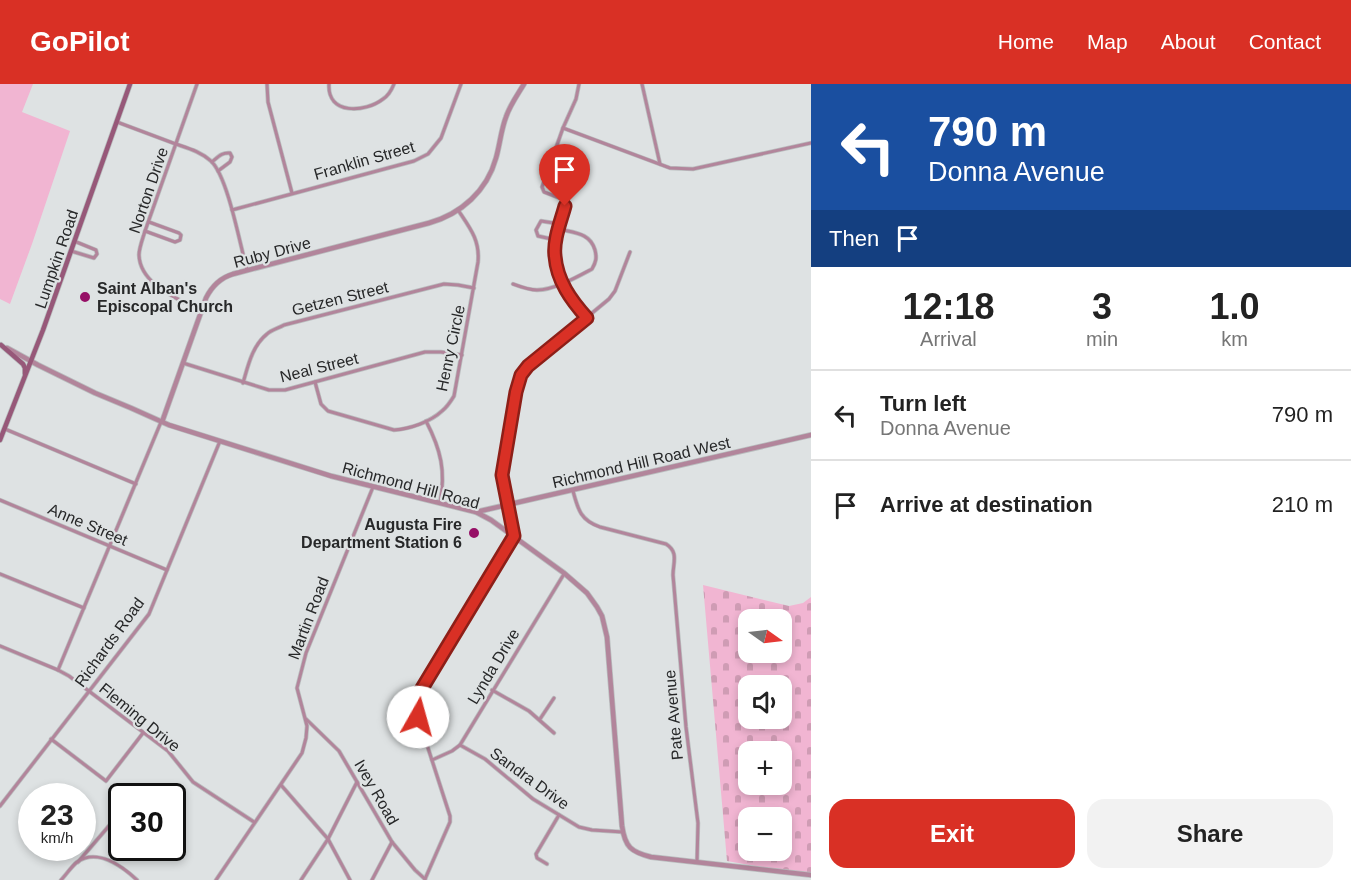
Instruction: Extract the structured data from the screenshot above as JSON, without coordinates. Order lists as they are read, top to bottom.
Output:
{
  "streets": {
    "main road": ["Lumpkin Road"],
    "street": [
      "Franklin Street",
      "Norton Drive",
      "Ruby Drive",
      "Getzen Street",
      "Henry Circle",
      "Neal Street",
      "Richmond Hill Road West",
      "Richmond Hill Road",
      "Anne Street",
      "Martin Road",
      "Richards Road",
      "Lynda Drive",
      "Pate Avenue",
      "Fleming Drive",
      "Sandra Drive",
      "Ivey Road"
    ]
  },
  "crossings": [
    ["Norton Drive", "Ruby Drive"],
    ["Ruby Drive", "Henry Circle"],
    ["Ruby Drive", "Neal Street"],
    ["Ruby Drive", "Richmond Hill Road"],
    ["Ruby Drive", "Anne Street"],
    ["Ruby Drive", "Fleming Drive"],
    ["Lumpkin Road", "Richmond Hill Road"],
    ["Getzen Street", "Henry Circle"],
    ["Getzen Street", "Neal Street"],
    ["Henry Circle", "Neal Street"],
    ["Richmond Hill Road West", "Richmond Hill Road"],
    ["Richmond Hill Road West", "Pate Avenue"],
    ["Richmond Hill Road", "Martin Road"],
    ["Richmond Hill Road", "Richards Road"],
    ["Richmond Hill Road", "Lynda Drive"],
    ["Richmond Hill Road", "Sandra Drive"],
    ["Anne Street", "Richards Road"],
    ["Martin Road", "Fleming Drive"],
    ["Martin Road", "Ivey Road"],
    ["Richards Road", "Fleming Drive"],
    ["Lynda Drive", "Sandra Drive"]
  ],
  "places": ["Saint Alban's Episcopal Church", "Augusta Fire Department Station 6"],
  "north": "right",
  "page": {
    "header": "GoPilot",
    "nav": [
      "Home",
      "Map",
      "About",
      "Contact"
    ],
    "turn": ["790 m", "Donna Avenue"],
    "then": "Then",
    "eta": [
      "12:18",
      "Arrival",
      "3",
      "min",
      "1.0",
      "km"
    ],
    "list": [
      {
        "name": "Turn left",
        "note": "Donna Avenue",
        "value": "790 m"
      },
      {
        "name": "Arrive at destination",
        "value": "210 m"
      }
    ],
    "map_buttons": ["+", "−"],
    "speed": "23 km/h",
    "limit": "30",
    "buttons": ["Exit", "Share"]
  }
}
